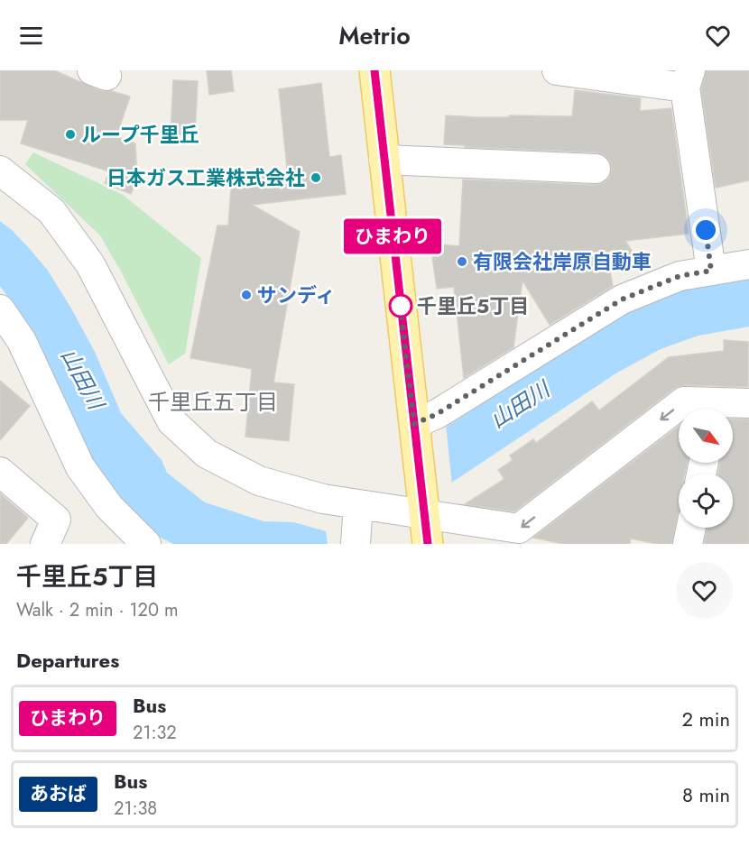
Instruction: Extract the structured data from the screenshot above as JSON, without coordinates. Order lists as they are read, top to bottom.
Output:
{
  "districts": ["千里丘五丁目"],
  "water": ["山田川"],
  "places": [
    "ループ千里丘",
    "日本ガス工業株式会社",
    "有限会社岸原自動車",
    "サンディ",
    "千里丘5丁目"
  ],
  "lines": ["bus line ひまわり"],
  "north": "bottom right",
  "page": {
    "header": "Metrio",
    "on_map": "ひまわり",
    "heading": [
      ["千里丘5丁目", "Walk · 2 min · 120 m"],
      "Departures"
    ],
    "list": [
      {
        "mark": "ひまわり",
        "name": "Bus",
        "note": "21:32",
        "value": "2 min"
      },
      {
        "mark": "あおば",
        "name": "Bus",
        "note": "21:38",
        "value": "8 min"
      }
    ]
  }
}
